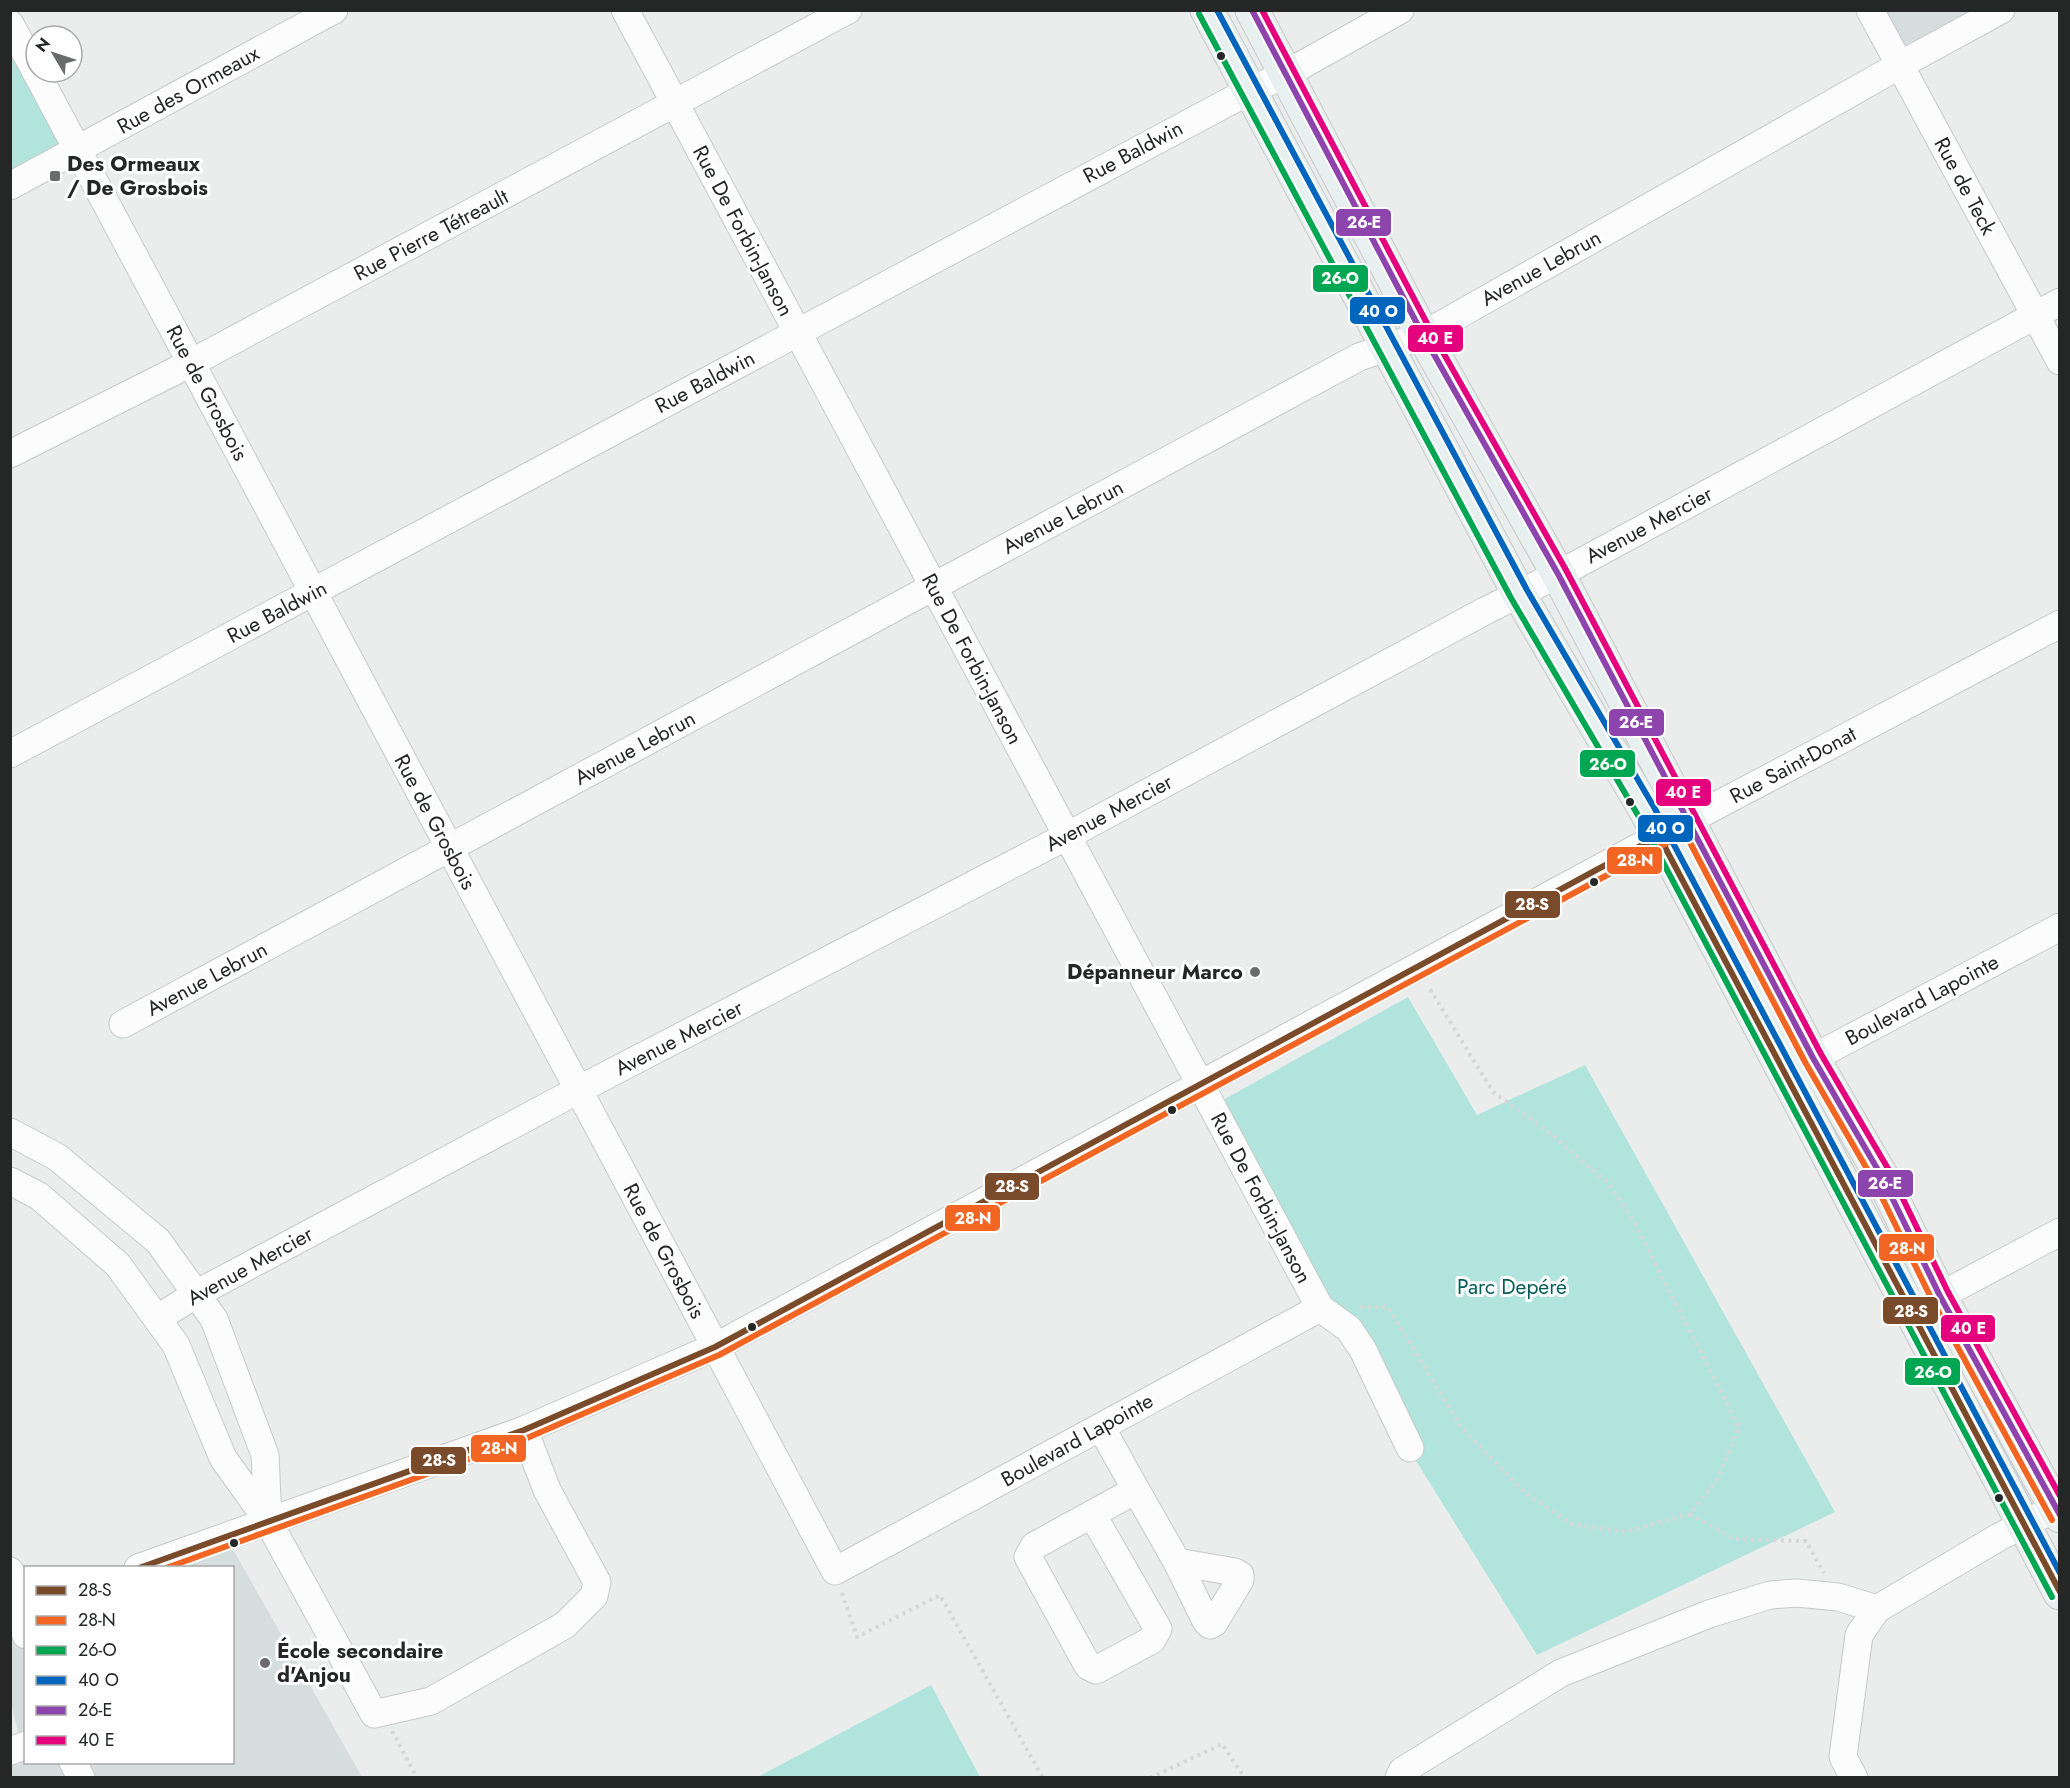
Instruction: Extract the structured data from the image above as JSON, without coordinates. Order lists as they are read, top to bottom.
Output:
{
  "streets": {
    "street": [
      "Rue des Ormeaux",
      "Rue Baldwin",
      "Rue de Teck",
      "Rue De Forbin-Janson",
      "Rue Pierre Tétreault",
      "Avenue Lebrun",
      "Rue de Grosbois",
      "Avenue Mercier",
      "Rue Saint-Donat",
      "Boulevard Lapointe"
    ]
  },
  "crossings": [
    ["Rue des Ormeaux", "Rue de Grosbois"],
    ["Rue Baldwin", "Rue De Forbin-Janson"],
    ["Rue Baldwin", "Rue de Grosbois"],
    ["Rue de Teck", "Avenue Lebrun"],
    ["Rue de Teck", "Avenue Mercier"],
    ["Rue De Forbin-Janson", "Rue Pierre Tétreault"],
    ["Rue De Forbin-Janson", "Avenue Lebrun"],
    ["Rue De Forbin-Janson", "Avenue Mercier"],
    ["Rue De Forbin-Janson", "Rue Saint-Donat"],
    ["Rue De Forbin-Janson", "Boulevard Lapointe"],
    ["Rue Pierre Tétreault", "Rue de Grosbois"],
    ["Avenue Lebrun", "Rue de Grosbois"],
    ["Rue de Grosbois", "Avenue Mercier"],
    ["Rue de Grosbois", "Rue Saint-Donat"],
    ["Rue de Grosbois", "Boulevard Lapointe"]
  ],
  "parks": ["Parc Depéré"],
  "places": {
    "transit": ["Des Ormeaux / De Grosbois"],
    "other": ["Dépanneur Marco", "École secondaire d'Anjou"]
  },
  "lines": [
    "transit line 26-E",
    "transit line 26-O",
    "transit line 28-N",
    "transit line 28-S"
  ],
  "legend": [
    "28-S",
    "28-N",
    "26-O",
    "40 O",
    "26-E",
    "40 E"
  ],
  "north": "top left"
}
